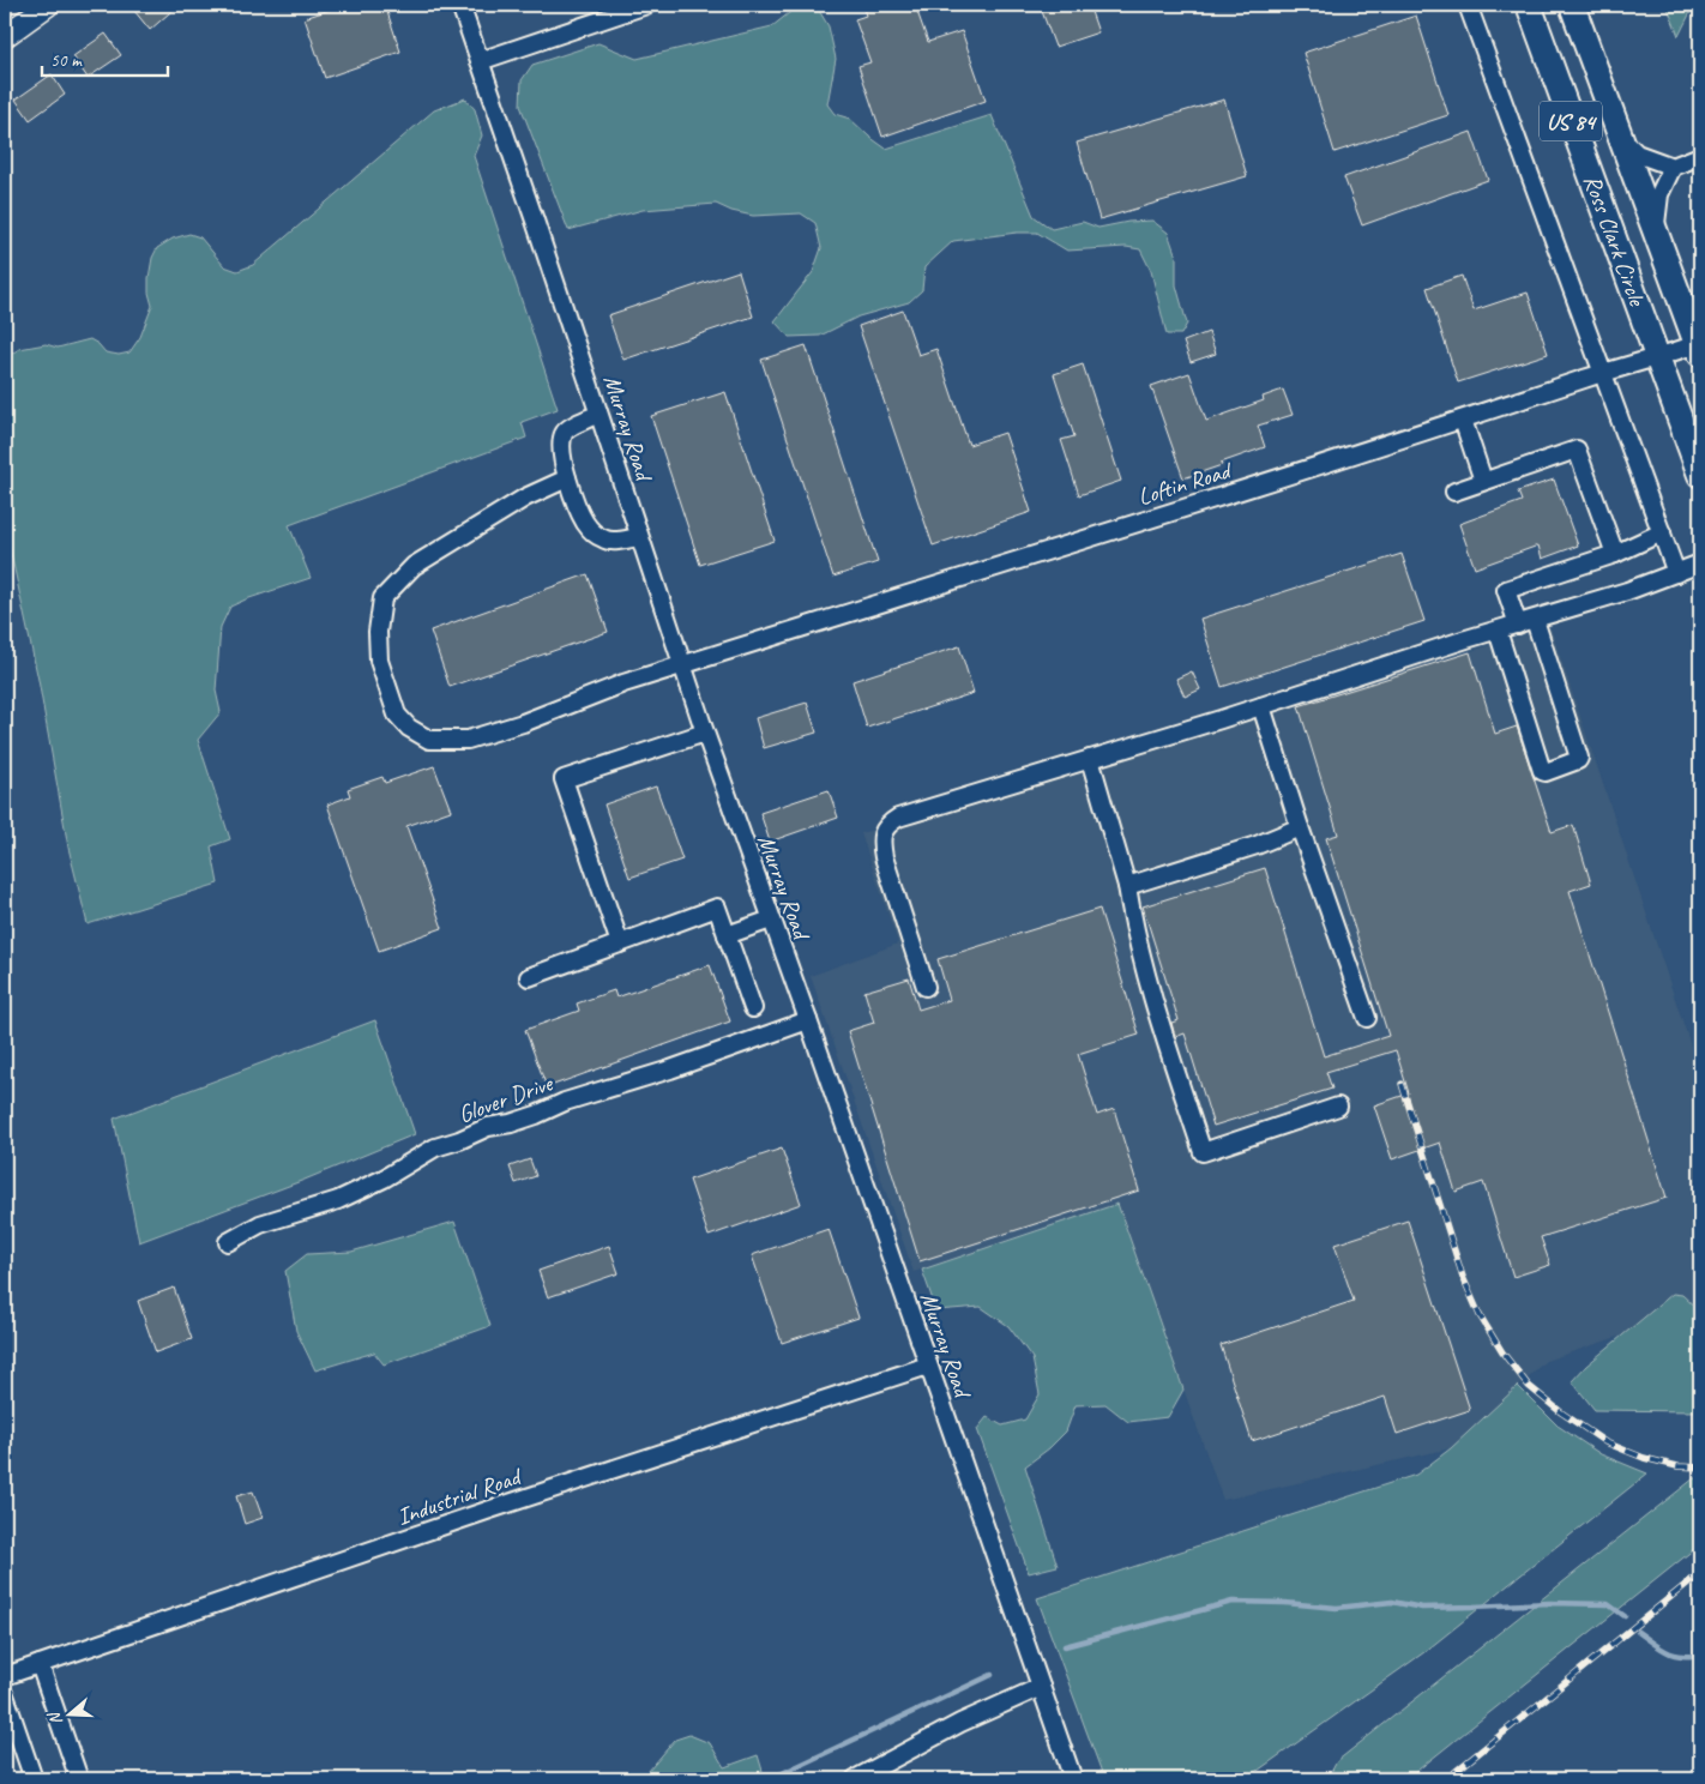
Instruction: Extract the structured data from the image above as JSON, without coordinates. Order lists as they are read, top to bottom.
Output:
{
  "streets": {
    "highway": ["US 84", "Ross Clark Circle"],
    "street": [
      "Murray Road",
      "Loftin Road",
      "Glover Drive",
      "Industrial Road"
    ]
  },
  "crossings": [
    ["Ross Clark Circle", "Loftin Road"],
    ["Murray Road", "Loftin Road"],
    ["Murray Road", "Glover Drive"],
    ["Murray Road", "Industrial Road"]
  ],
  "scale_bar": "50 m",
  "north": "left"
}
